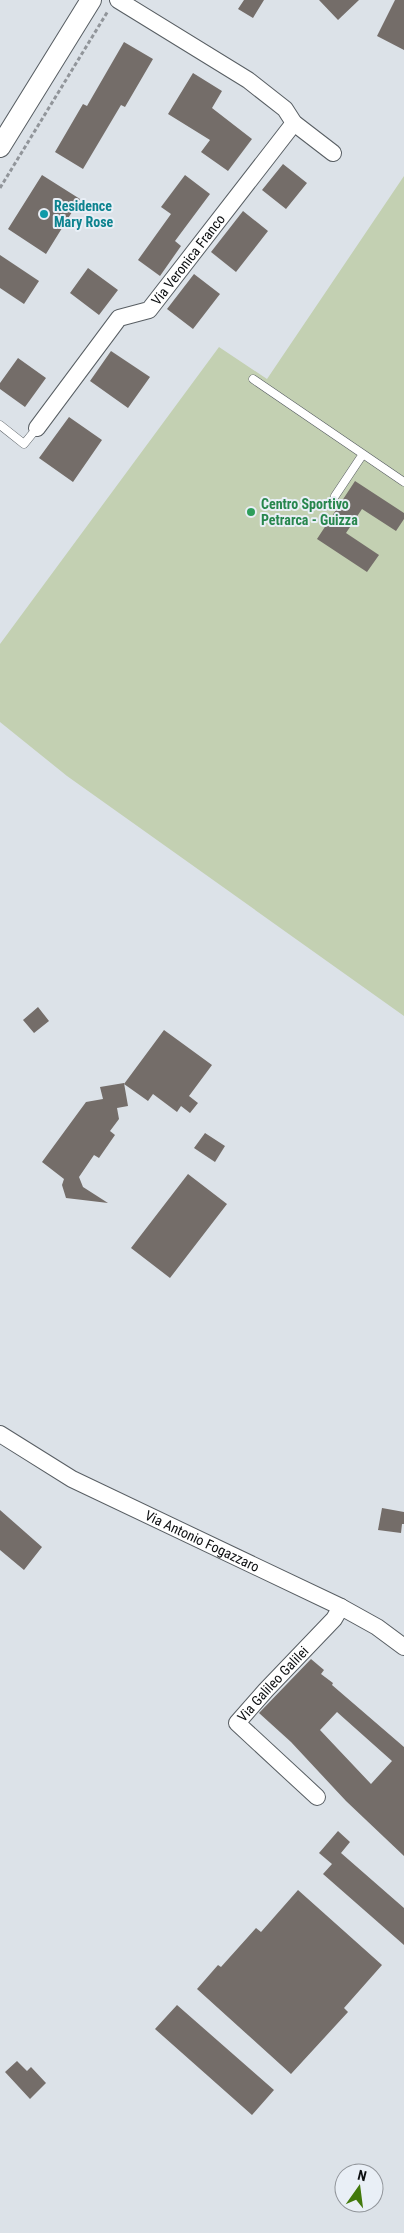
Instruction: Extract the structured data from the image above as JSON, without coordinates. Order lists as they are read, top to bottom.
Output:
{
  "streets": {
    "street": ["Via Veronica Franco", "Via Antonio Fogazzaro", "Via Galileo Galilei"]
  },
  "crossings": [
    ["Via Antonio Fogazzaro", "Via Galileo Galilei"]
  ],
  "places": ["Residence Mary Rose", "Centro Sportivo Petrarca - Guizza"],
  "north": "top"
}
